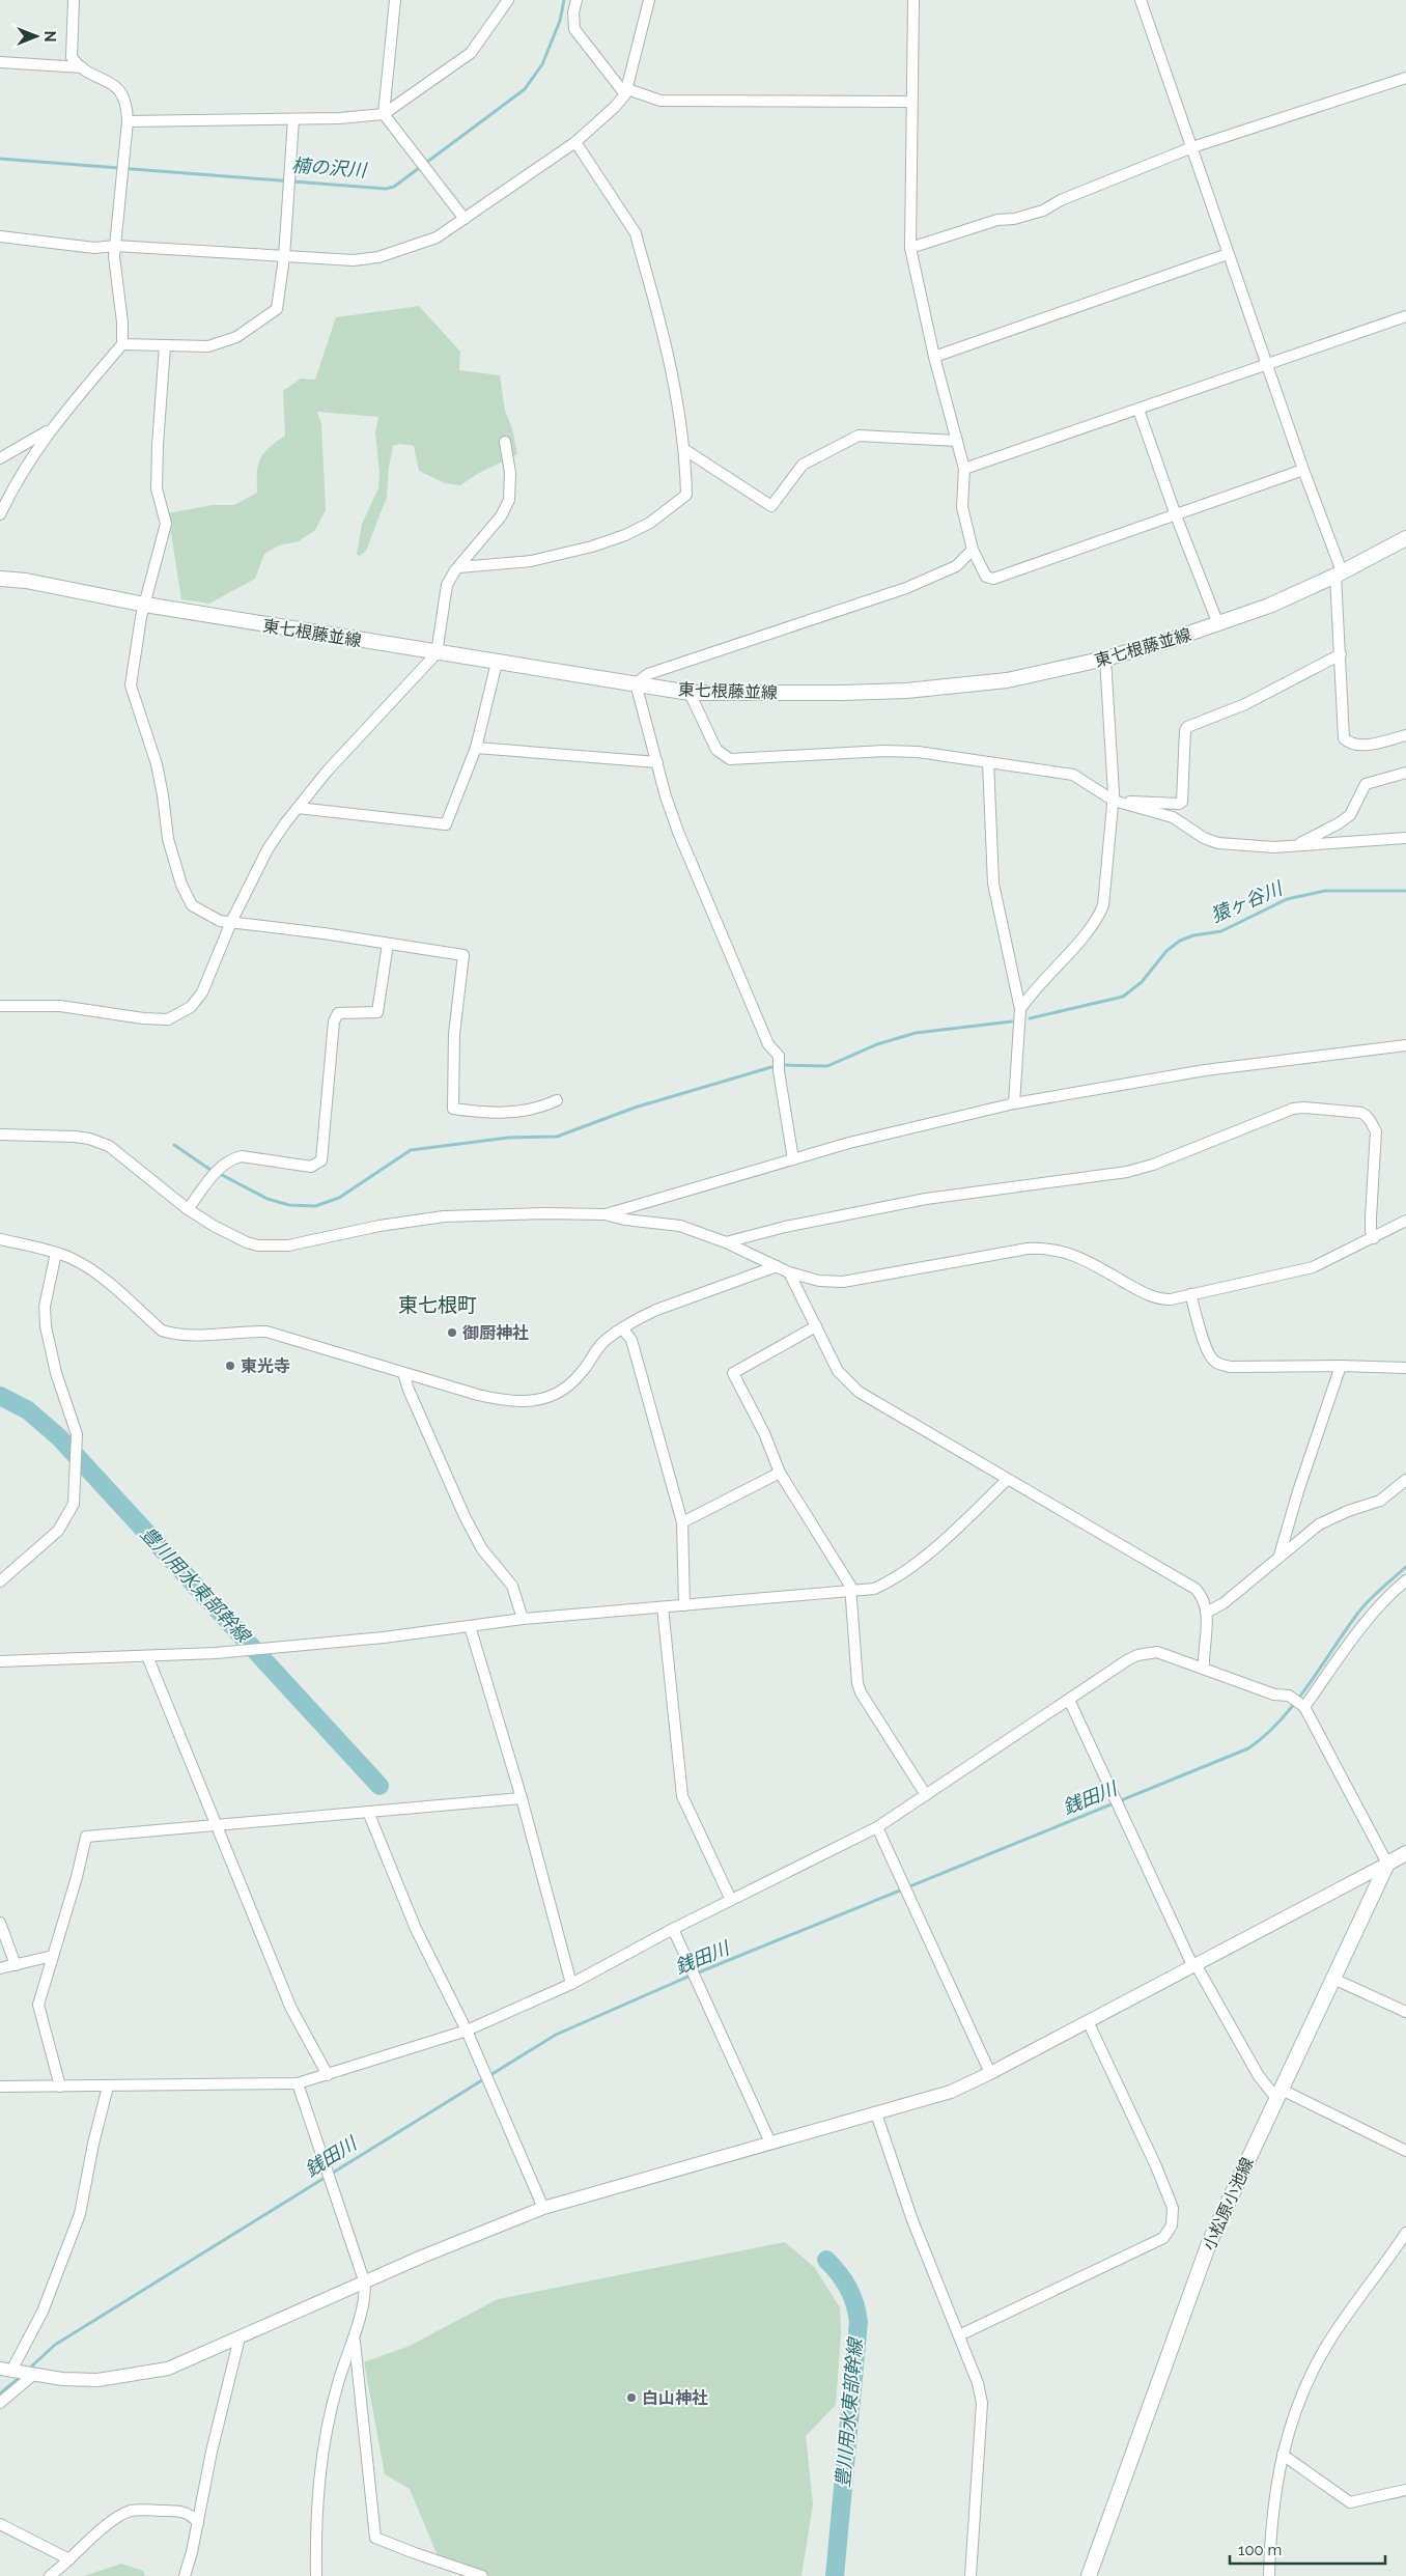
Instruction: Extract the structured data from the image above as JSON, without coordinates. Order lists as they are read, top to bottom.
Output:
{
  "streets": {
    "main road": ["東七根藤並線", "小松原小池線"]
  },
  "districts": ["東七根町"],
  "water": [
    "楠の沢川",
    "猿ヶ谷川",
    "豊川用水東部幹線",
    "銭田川"
  ],
  "places": ["御厨神社", "東光寺", "白山神社"],
  "scale_bar": "100 m",
  "north": "right"
}
